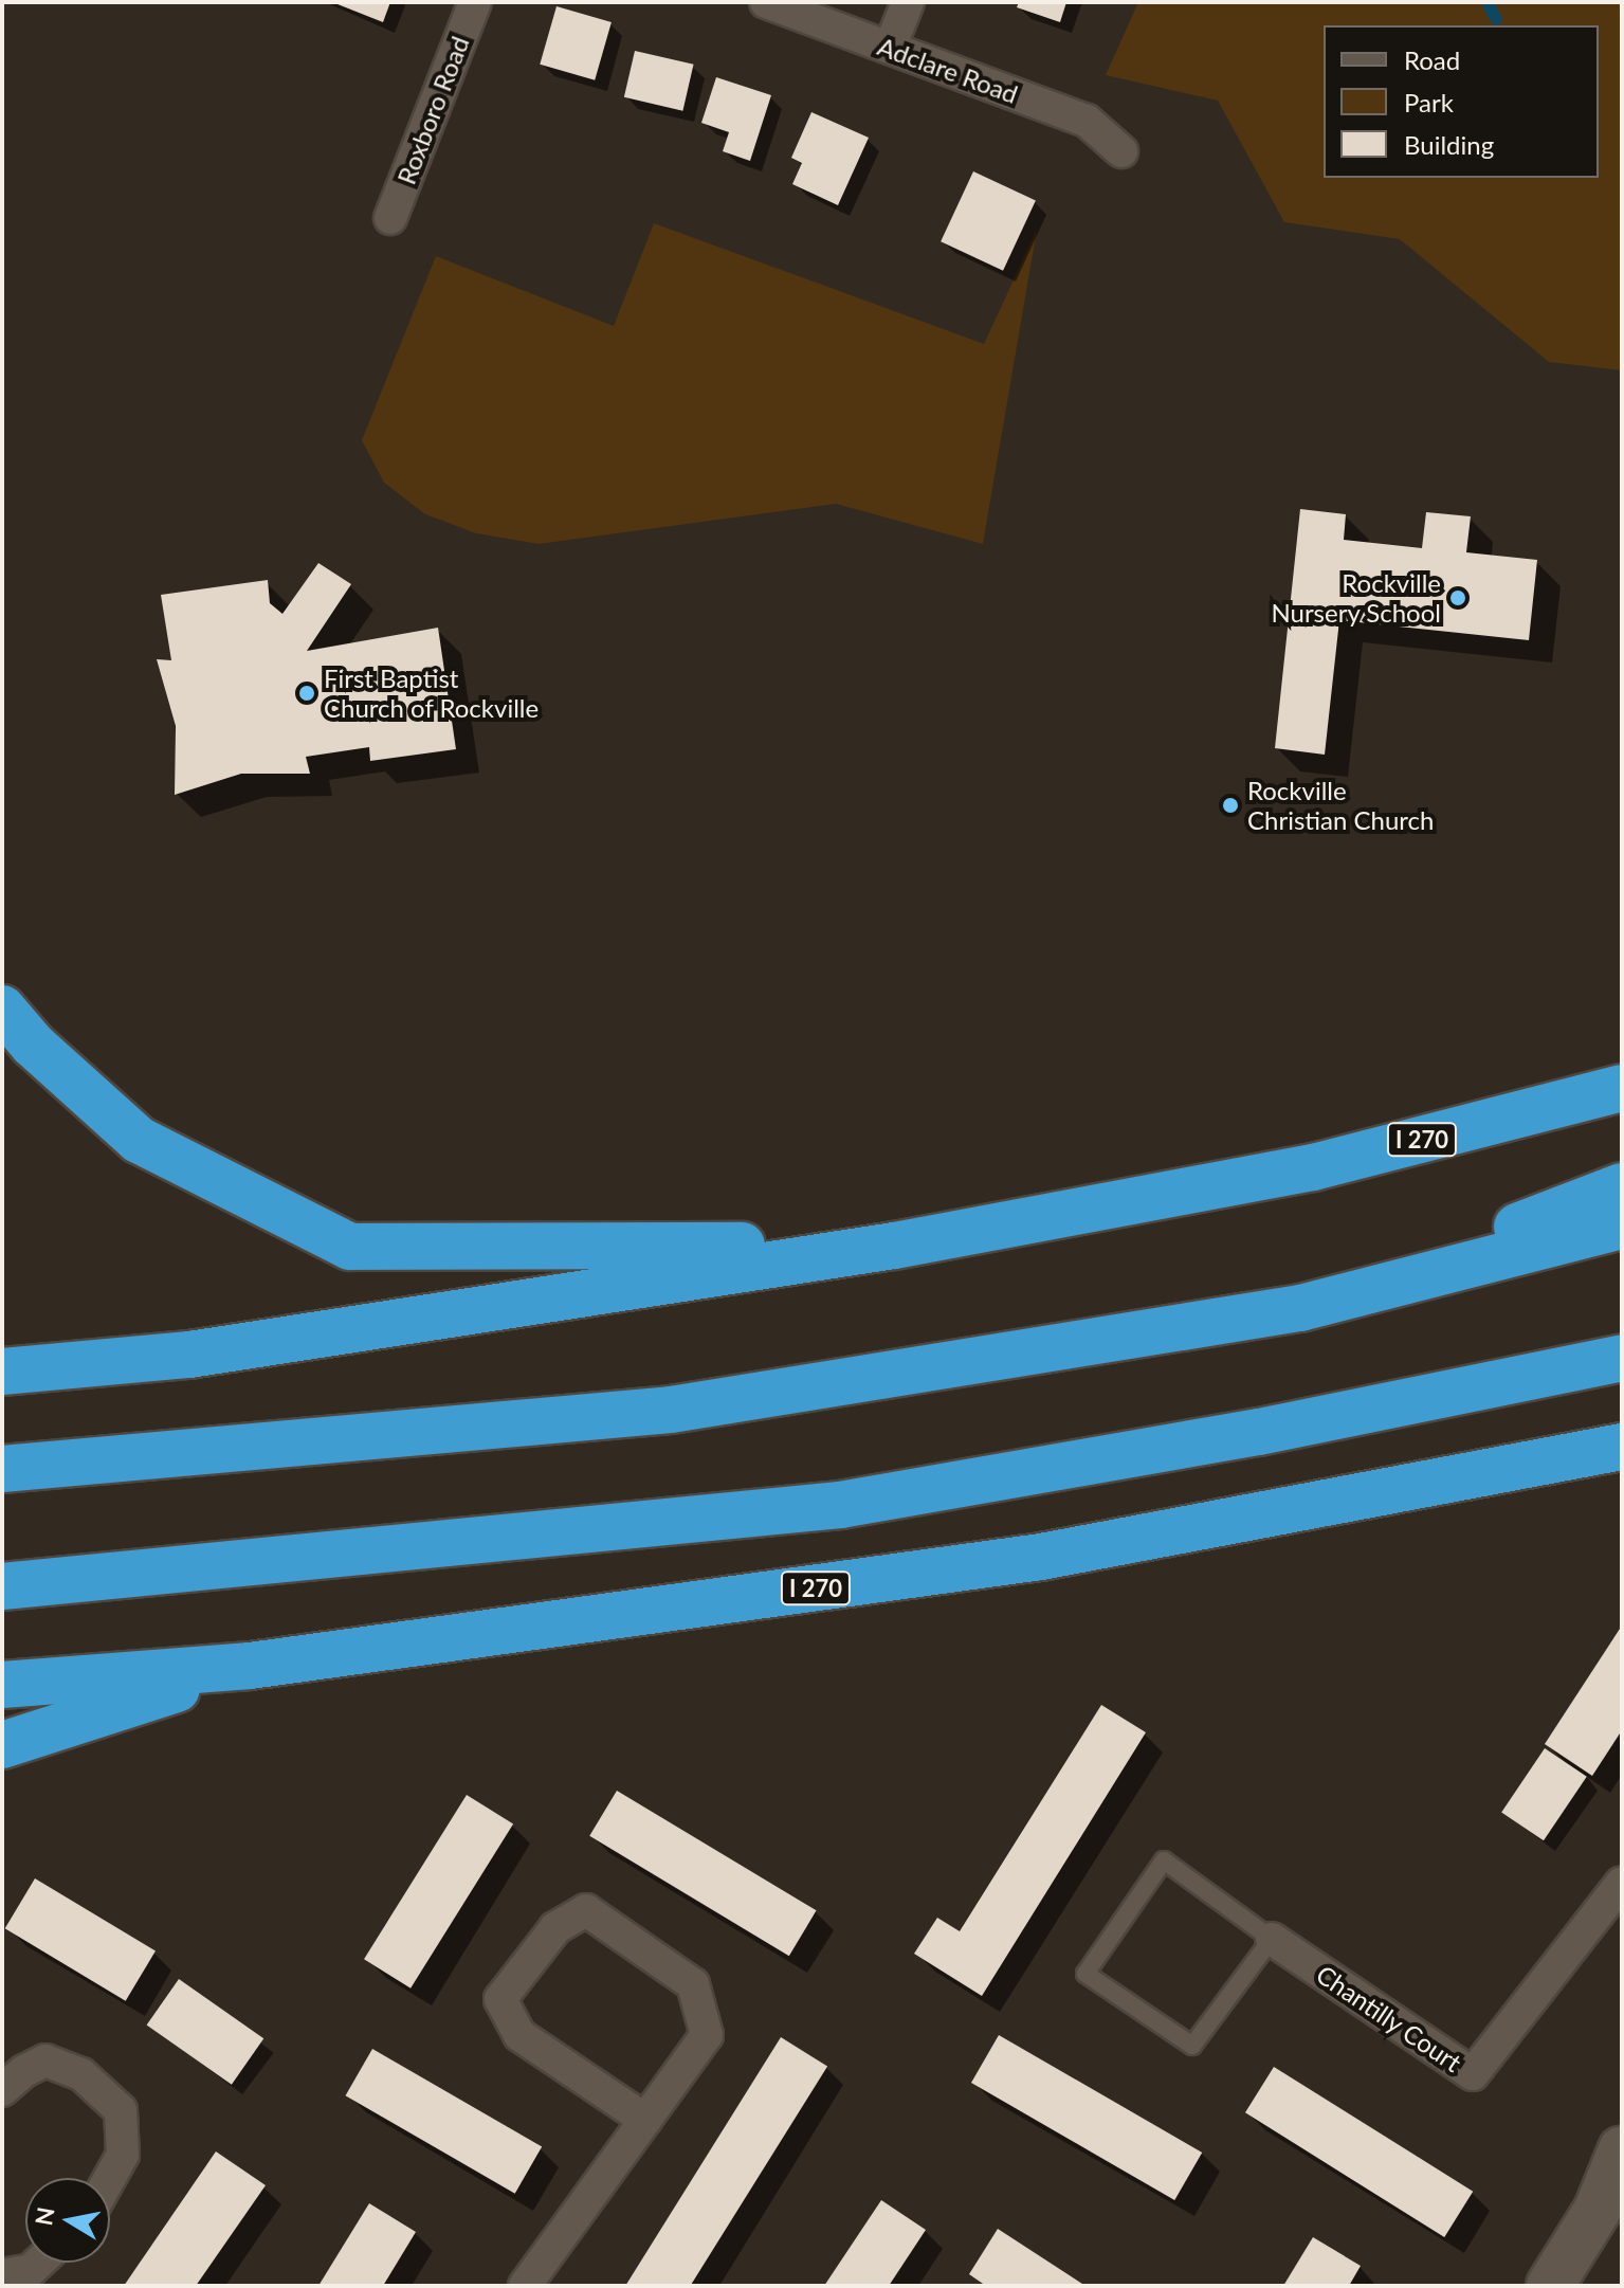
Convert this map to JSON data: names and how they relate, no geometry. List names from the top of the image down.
{
  "streets": {
    "highway": ["I 270"],
    "street": ["Adclare Road", "Roxboro Road", "Chantilly Court"]
  },
  "places": ["Rockville Nursery School", "First Baptist Church of Rockville", "Rockville Christian Church"],
  "legend": ["Road", "Park", "Building"],
  "north": "left"
}
